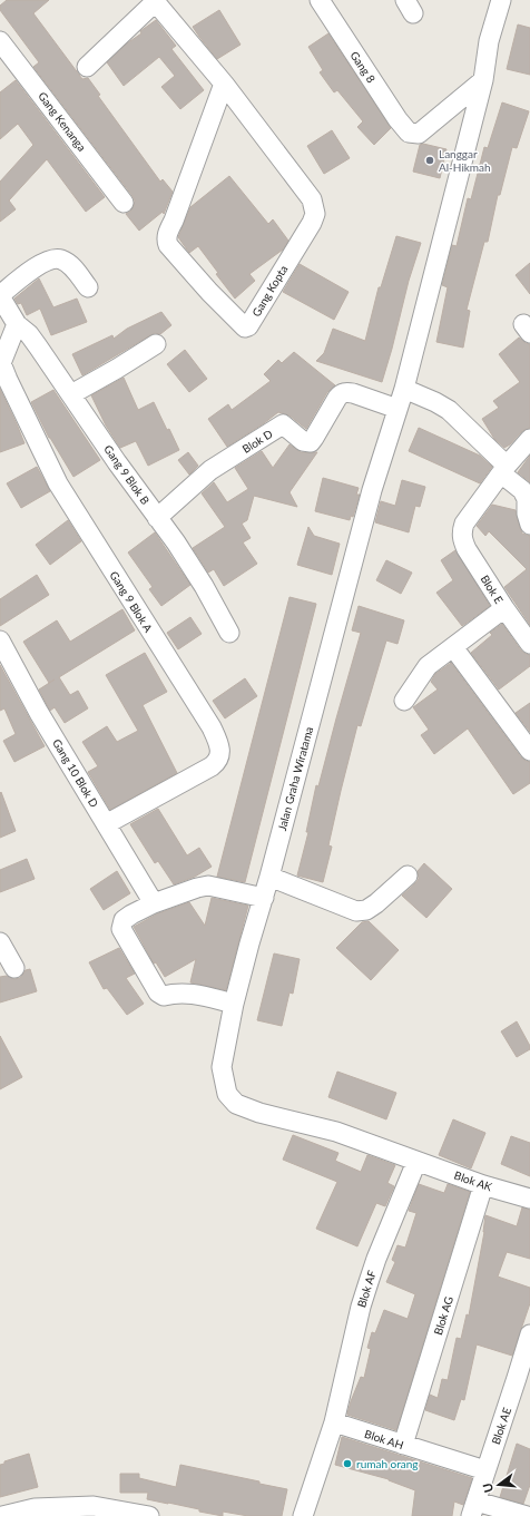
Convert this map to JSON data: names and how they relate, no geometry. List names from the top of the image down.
{
  "streets": {
    "street": [
      "Gang 8",
      "Gang Kenanga",
      "Gang Kopta",
      "Blok D",
      "Gang 9 Blok B",
      "Blok E",
      "Gang 9 Blok A",
      "Gang 10 Blok D",
      "Jalan Graha Wiratama",
      "Blok AK",
      "Blok AF",
      "Blok AG",
      "Blok AE",
      "Blok AH"
    ]
  },
  "crossings": [
    ["Gang 8", "Jalan Graha Wiratama"],
    ["Blok D", "Gang 9 Blok B"],
    ["Blok D", "Jalan Graha Wiratama"],
    ["Gang 9 Blok B", "Gang 9 Blok A"],
    ["Gang 9 Blok A", "Gang 10 Blok D"],
    ["Jalan Graha Wiratama", "Blok AK"],
    ["Blok AK", "Blok AF"],
    ["Blok AK", "Blok AG"],
    ["Blok AF", "Blok AH"],
    ["Blok AG", "Blok AH"],
    ["Blok AE", "Blok AH"]
  ],
  "places": ["Langgar Al-Hikmah", "rumah orang"],
  "north": "left"
}
